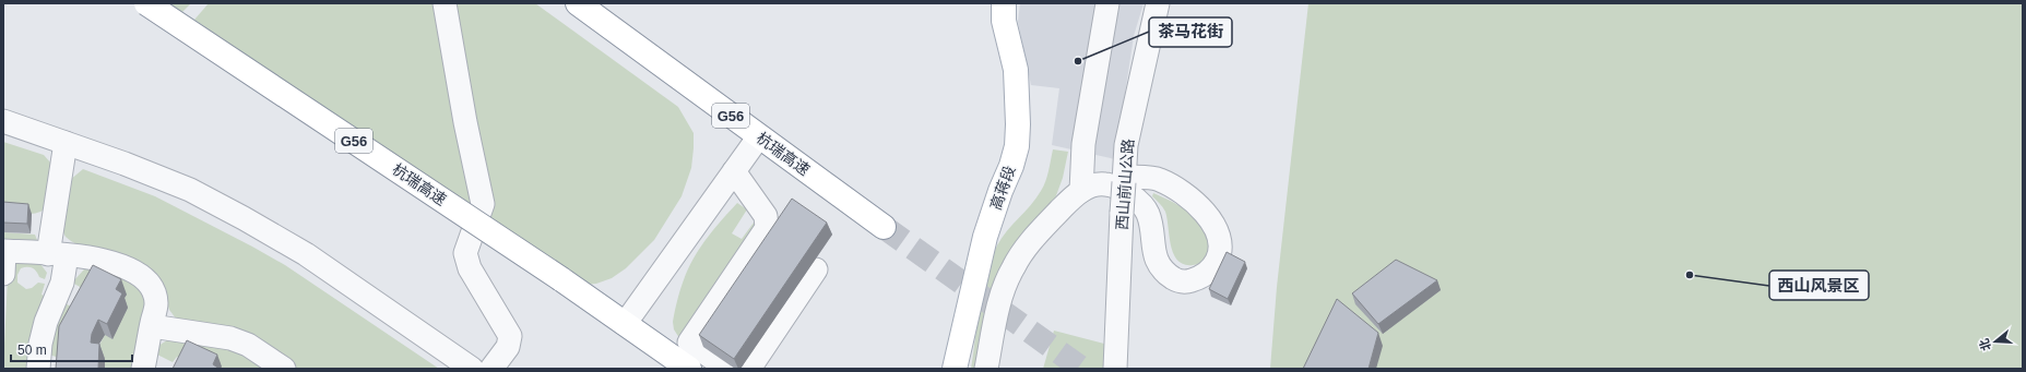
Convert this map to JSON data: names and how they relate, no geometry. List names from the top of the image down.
{
  "streets": {
    "main road": ["G56", "杭瑞高速", "高蒋段"],
    "street": ["西山前山公路"]
  },
  "places": ["茶马花街", "西山风景区"],
  "scale_bar": "50 m",
  "north": "left"
}
